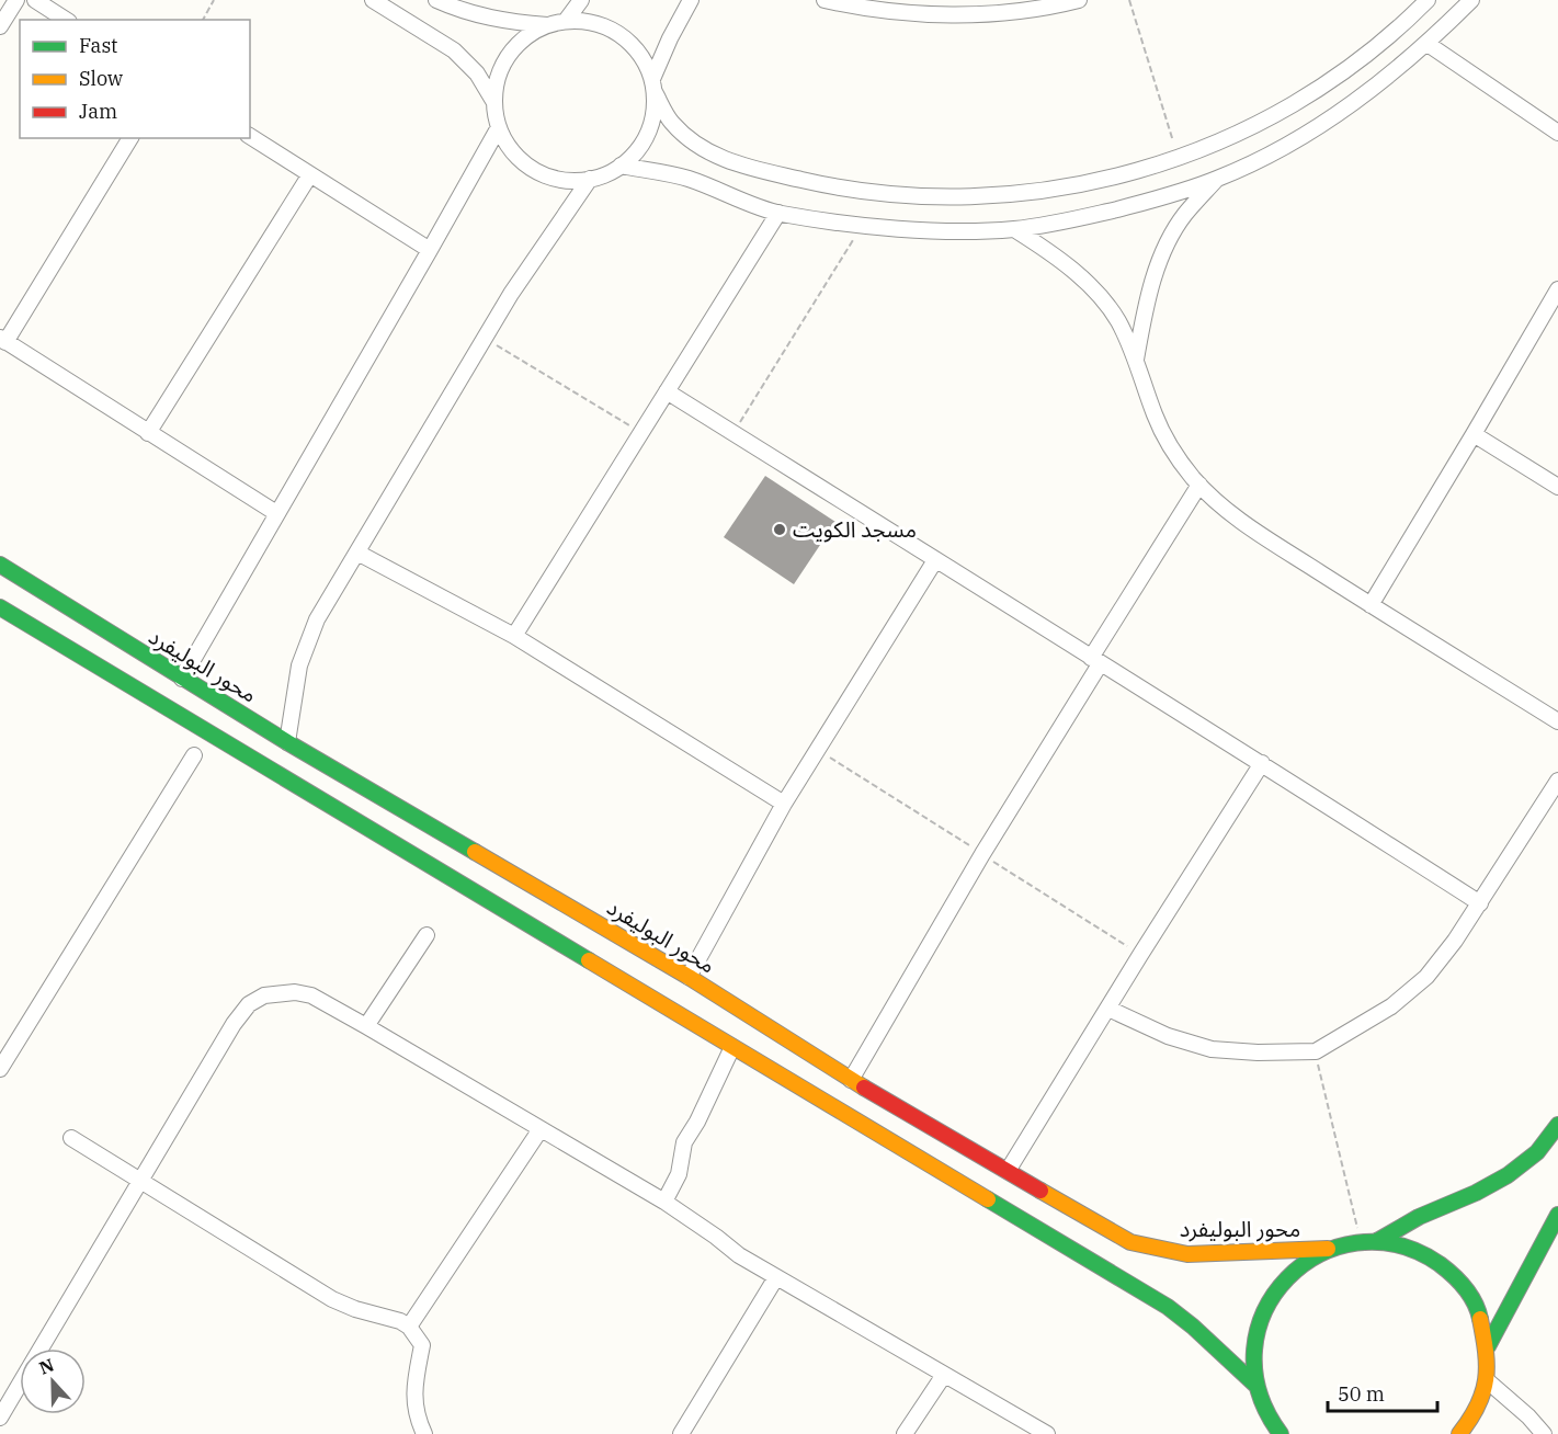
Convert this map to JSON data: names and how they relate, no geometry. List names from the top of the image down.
{
  "streets": {
    "street": ["محور البوليفرد"]
  },
  "places": ["مسجد الكويت"],
  "legend": ["Fast", "Slow", "Jam"],
  "scale_bar": "50 m",
  "north": "top"
}
